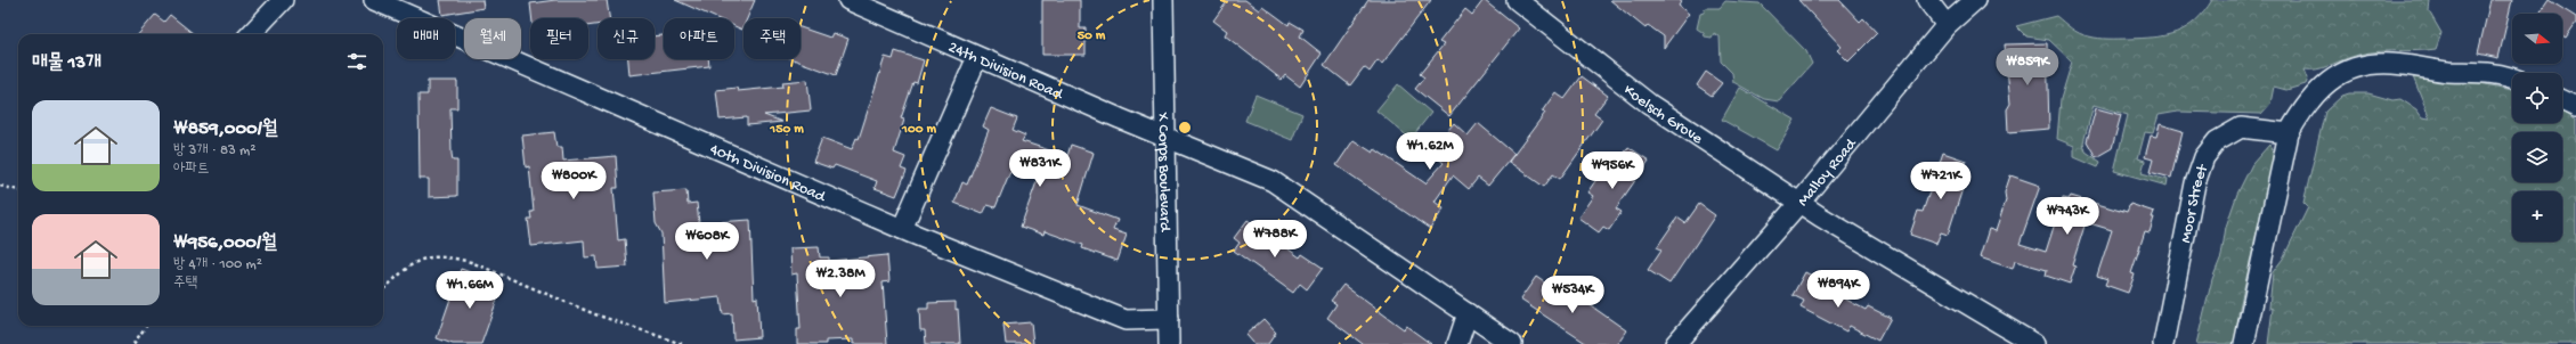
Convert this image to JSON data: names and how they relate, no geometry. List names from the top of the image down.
{
  "streets": {
    "street": [
      "24th Division Road",
      "Koelsch Grove",
      "40th Division Road",
      "X Corps Boulevard",
      "Malloy Road",
      "Moor Street"
    ]
  },
  "crossings": [
    ["24th Division Road", "X Corps Boulevard"],
    ["Koelsch Grove", "Malloy Road"],
    ["40th Division Road", "X Corps Boulevard"]
  ],
  "north": "right",
  "page": {
    "map_buttons": "+",
    "chip": [
      "매매",
      "월세",
      "필터",
      "신규",
      "아파트",
      "주택"
    ],
    "heading": "매물 13개",
    "price": [
      "₩859K",
      "₩1.62M",
      "₩831K",
      "₩956K",
      "₩800K",
      "₩721K",
      "₩743K",
      "₩788K",
      "₩608K",
      "₩2.38M",
      "₩894K",
      "₩1.66M",
      "₩534K"
    ],
    "list": [
      {
        "name": "₩859,000/월",
        "note": "방 3개 · 83 m² · 아파트"
      },
      {
        "name": "₩956,000/월",
        "note": "방 4개 · 100 m² · 주택"
      }
    ]
  },
  "rings": ["50 m", "100 m", "150 m"]
}
